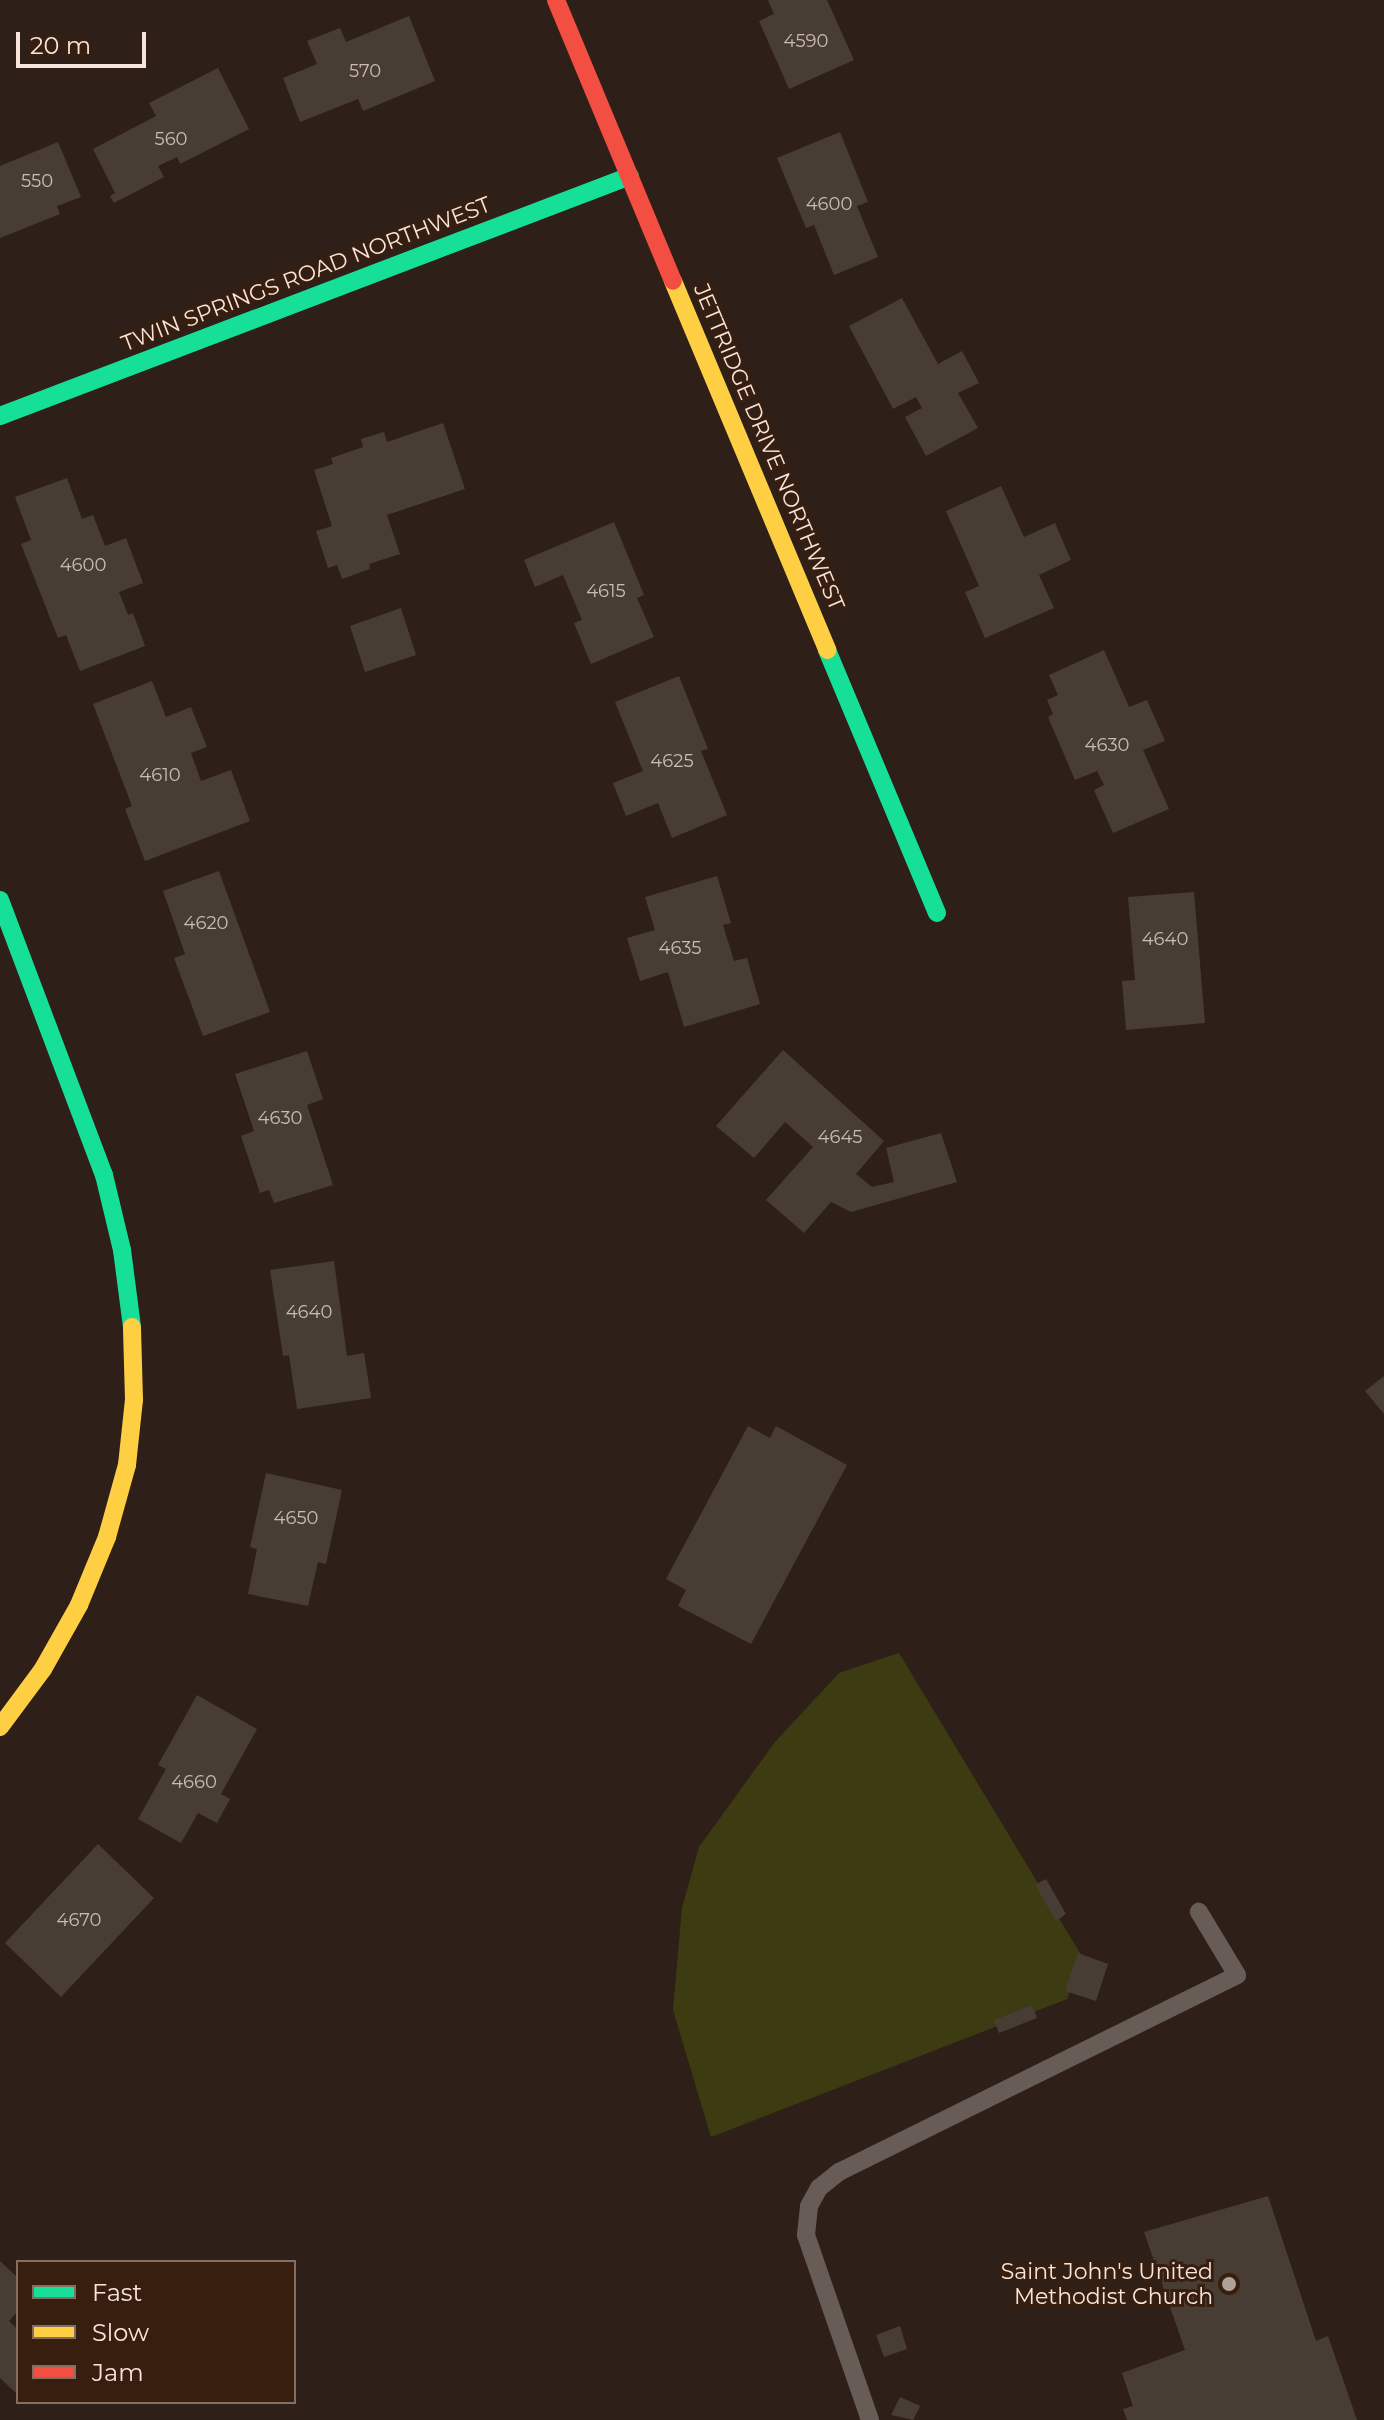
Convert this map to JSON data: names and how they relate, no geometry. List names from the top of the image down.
{
  "streets": {
    "street": ["TWIN SPRINGS ROAD NORTHWEST", "JETTRIDGE DRIVE NORTHWEST"]
  },
  "crossings": [
    ["TWIN SPRINGS ROAD NORTHWEST", "JETTRIDGE DRIVE NORTHWEST"]
  ],
  "places": ["Saint John's United Methodist Church"],
  "house_numbers": [
    "4590",
    "570",
    "560",
    "550",
    "4600",
    "4600",
    "4615",
    "4630",
    "4625",
    "4610",
    "4620",
    "4640",
    "4635",
    "4630",
    "4645",
    "4640",
    "4650",
    "4660",
    "4670"
  ],
  "legend": ["Fast", "Slow", "Jam"],
  "scale_bar": "20 m"
}
